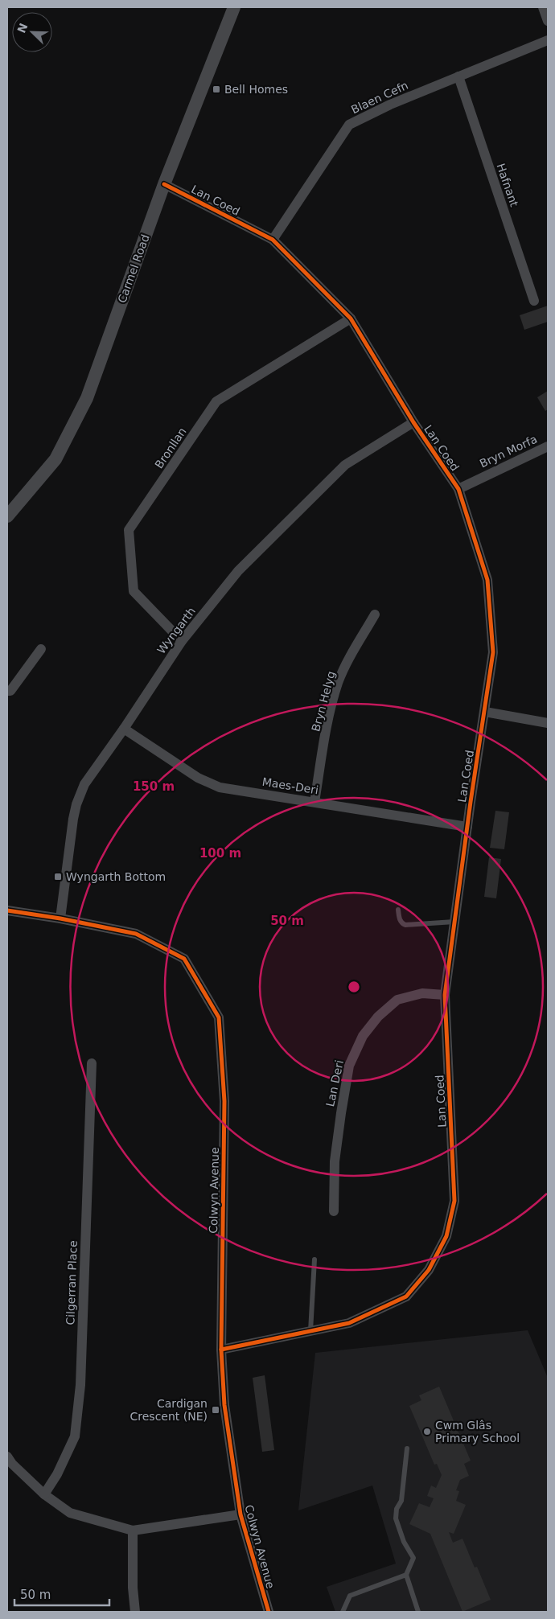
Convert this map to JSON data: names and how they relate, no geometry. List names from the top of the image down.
{
  "streets": {
    "street": [
      "Blaen Cefn",
      "Hafnant",
      "Lan Coed",
      "Carmel Road",
      "Bronllan",
      "Bryn Morfa",
      "Wyngarth",
      "Bryn Helyg",
      "Maes-Deri",
      "Lan Deri",
      "Colwyn Avenue",
      "Cilgerran Place"
    ]
  },
  "crossings": [
    ["Blaen Cefn", "Hafnant"],
    ["Blaen Cefn", "Lan Coed"],
    ["Lan Coed", "Carmel Road"],
    ["Lan Coed", "Bronllan"],
    ["Lan Coed", "Bryn Morfa"],
    ["Lan Coed", "Wyngarth"],
    ["Lan Coed", "Maes-Deri"],
    ["Lan Coed", "Lan Deri"],
    ["Lan Coed", "Colwyn Avenue"],
    ["Bronllan", "Wyngarth"],
    ["Wyngarth", "Maes-Deri"],
    ["Wyngarth", "Colwyn Avenue"],
    ["Bryn Helyg", "Maes-Deri"]
  ],
  "places": {
    "transit": ["Bell Homes", "Wyngarth Bottom", "Cardigan Crescent (NE)"],
    "other": ["Cwm Glâs Primary School"]
  },
  "scale_bar": "50 m",
  "north": "top left",
  "rings": ["150 m", "100 m", "50 m"]
}
